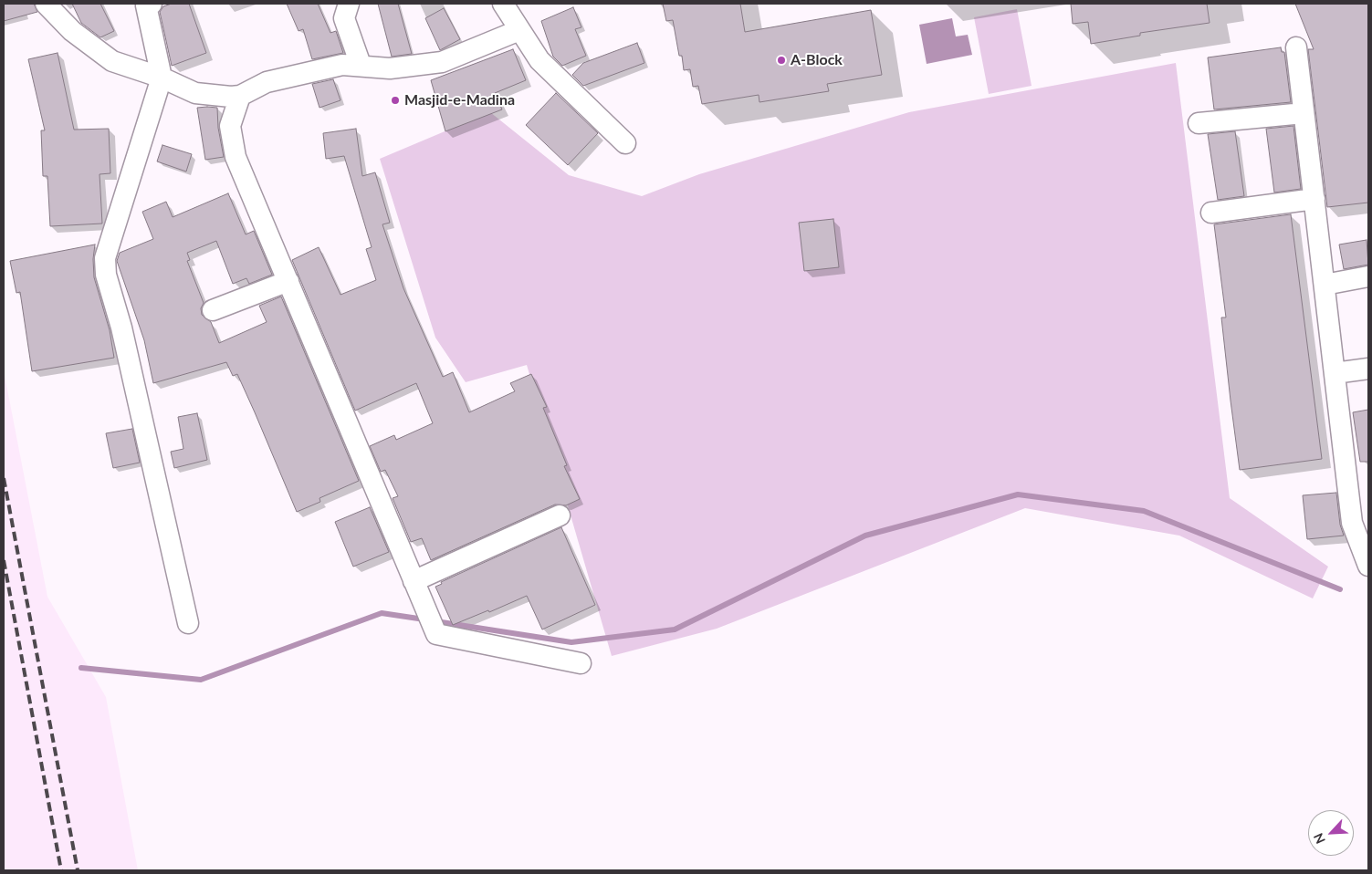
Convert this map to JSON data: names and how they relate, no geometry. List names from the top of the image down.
{
  "places": ["A-Block", "Masjid-e-Madina"],
  "north": "bottom left"
}
